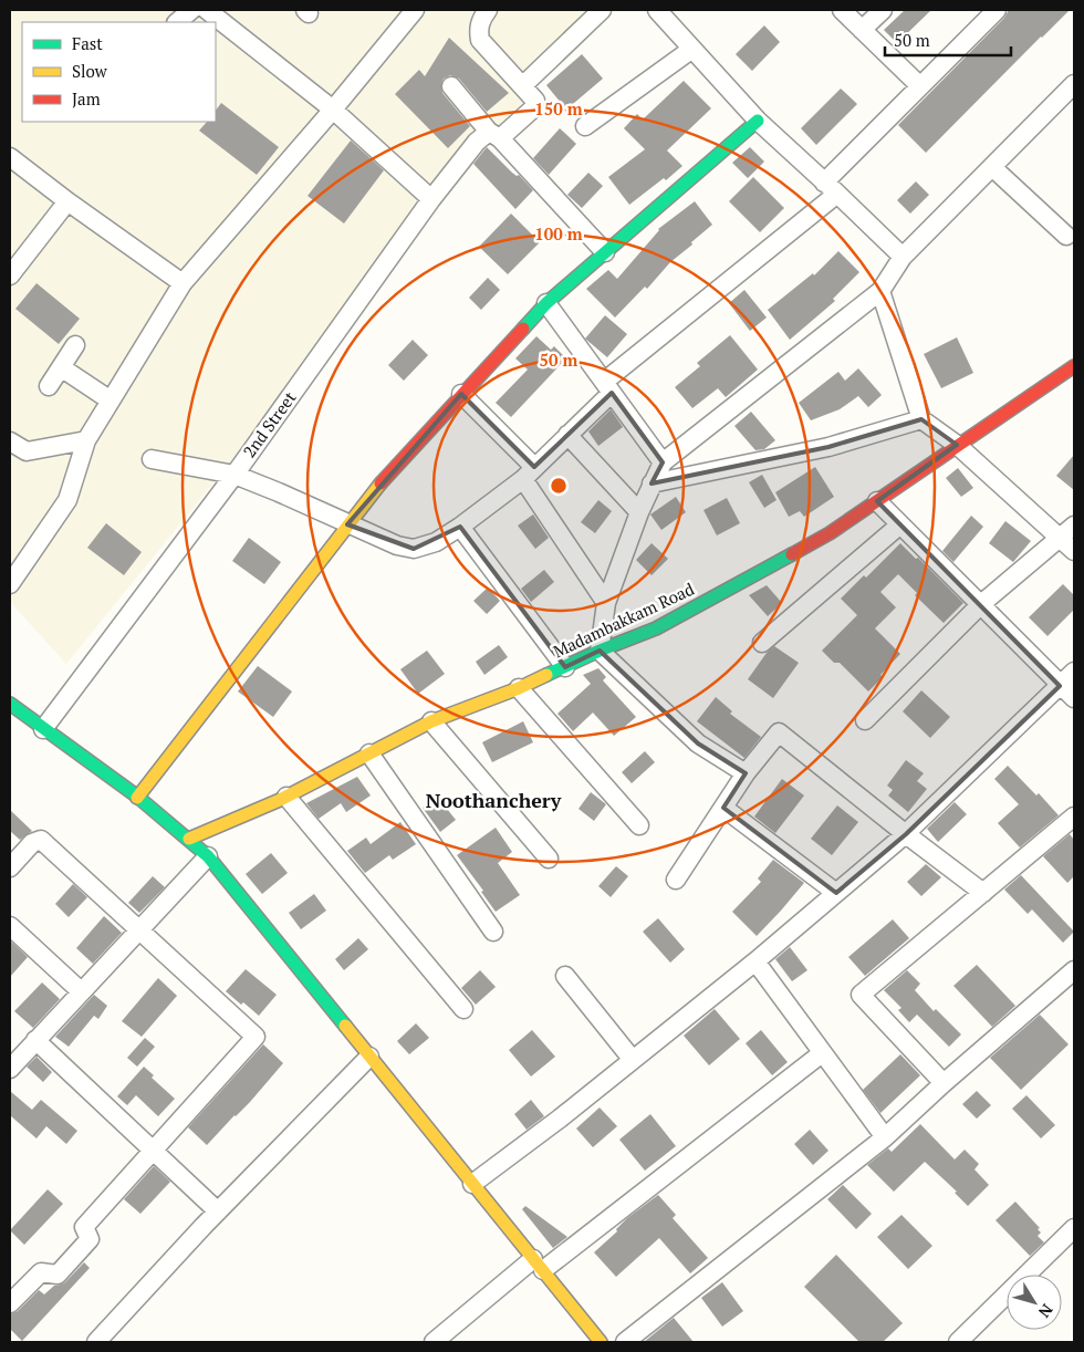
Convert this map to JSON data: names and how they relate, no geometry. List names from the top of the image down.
{
  "streets": {
    "street": ["2nd Street", "Madambakkam Road"]
  },
  "districts": ["Noothanchery"],
  "legend": ["Fast", "Slow", "Jam"],
  "scale_bar": "50 m",
  "north": "bottom right",
  "rings": ["150 m", "100 m", "50 m"]
}
